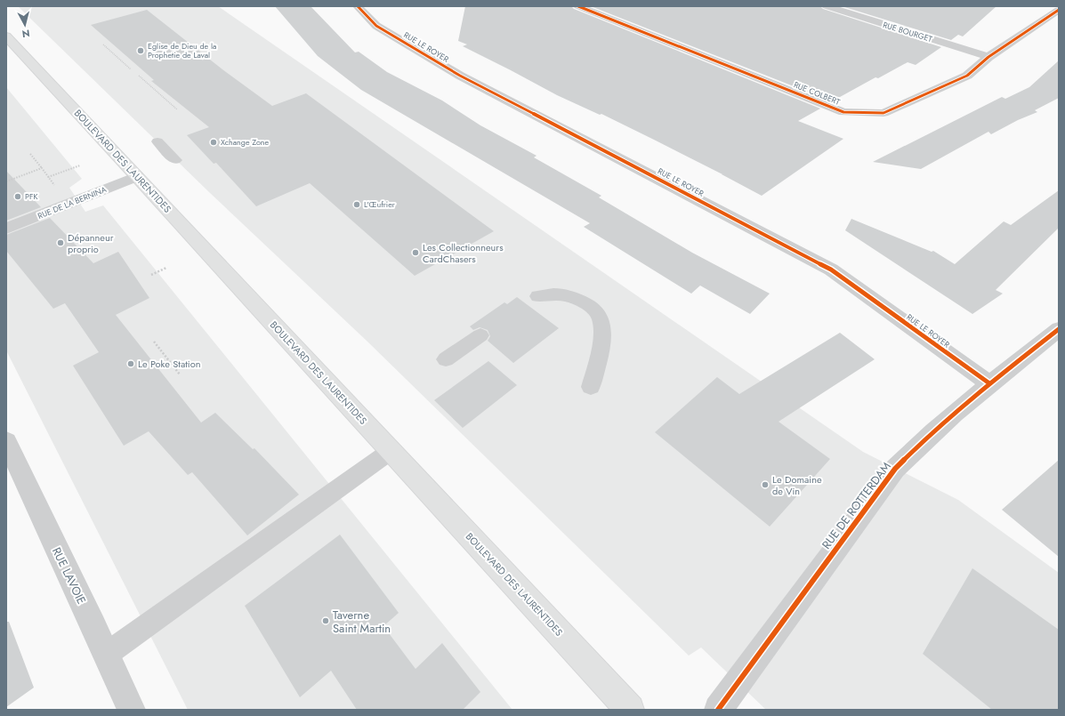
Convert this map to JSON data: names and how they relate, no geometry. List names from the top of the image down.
{
  "streets": {
    "main road": ["BOULEVARD DES LAURENTIDES"],
    "street": [
      "RUE BOURGET",
      "RUE LE ROYER",
      "RUE COLBERT",
      "RUE DE LA BERNINA",
      "RUE DE ROTTERDAM",
      "RUE LAVOIE"
    ]
  },
  "crossings": [
    ["RUE BOURGET", "RUE COLBERT"],
    ["RUE LE ROYER", "RUE DE ROTTERDAM"],
    ["BOULEVARD DES LAURENTIDES", "RUE DE LA BERNINA"]
  ],
  "places": [
    "Eglise de Dieu de la Prophetie de Laval",
    "Xchange Zone",
    "PFK",
    "L'Œufrier",
    "Dépanneur proprio",
    "Les Collectionneurs CardChasers",
    "Le Poke Station",
    "Le Domaine de Vin",
    "Taverne Saint Martin"
  ],
  "north": "bottom"
}
